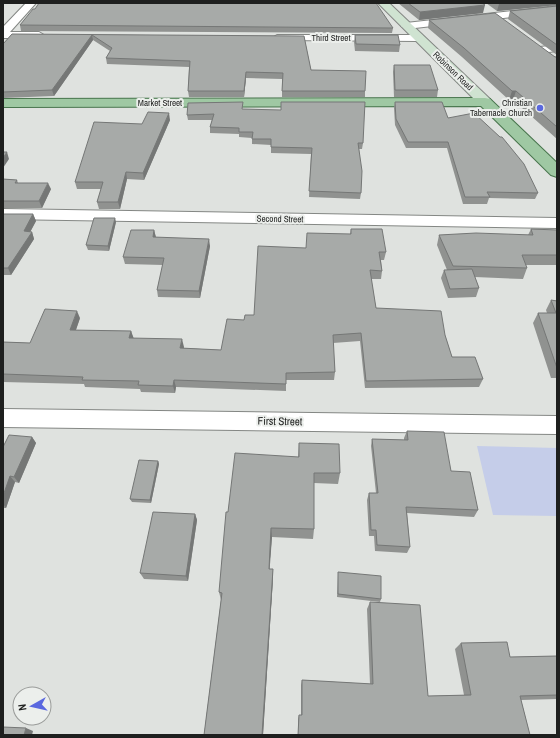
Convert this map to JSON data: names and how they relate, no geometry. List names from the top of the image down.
{
  "streets": {
    "main road": ["Robinson Road", "Market Street"],
    "street": ["Third Street", "Second Street", "First Street"]
  },
  "crossings": [
    ["Third Street", "Robinson Road"],
    ["Robinson Road", "Market Street"]
  ],
  "places": ["Christian Tabernacle Church"],
  "north": "left"
}
